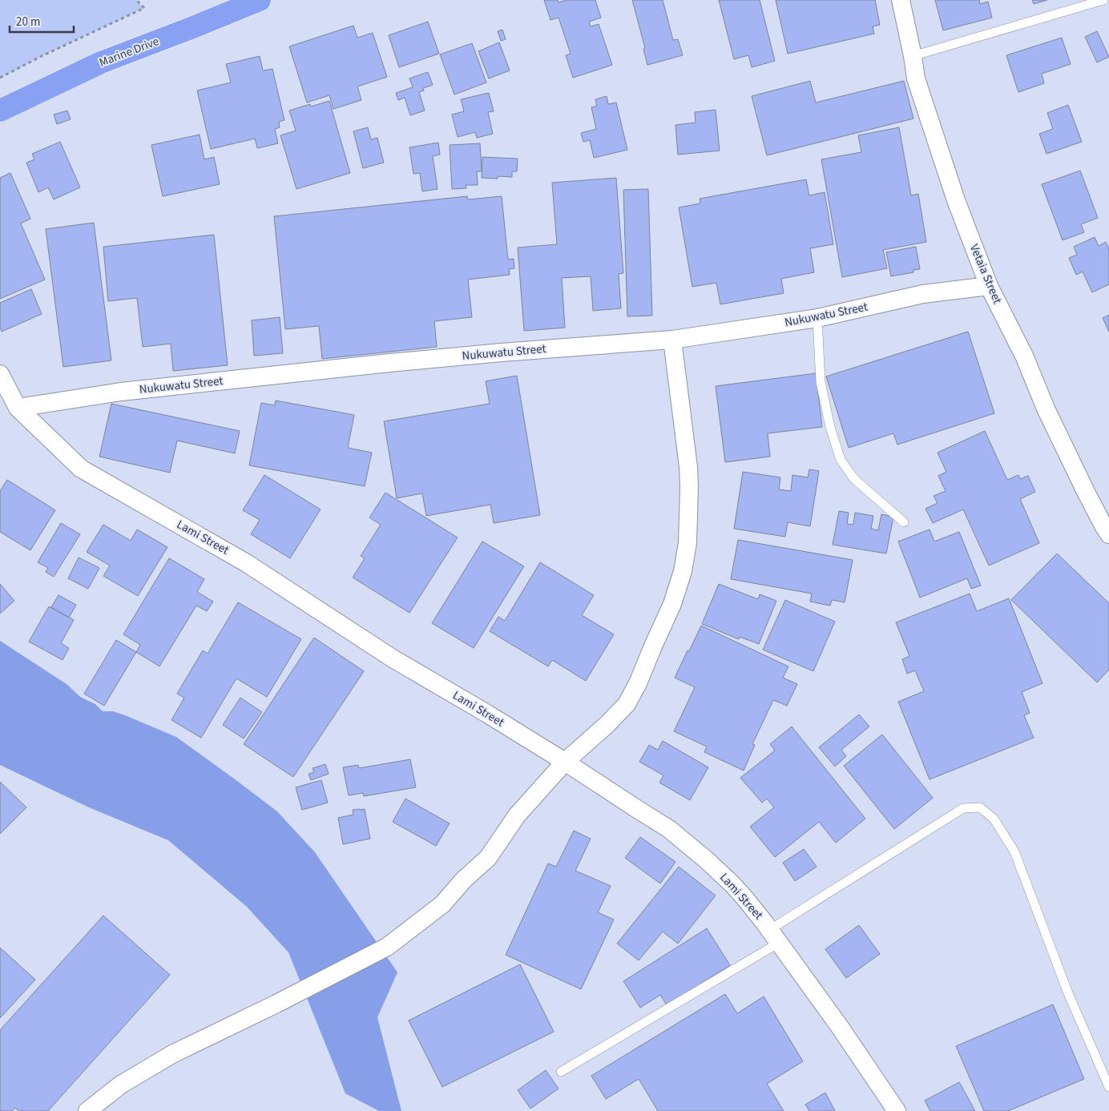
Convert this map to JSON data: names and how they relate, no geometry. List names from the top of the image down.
{
  "streets": {
    "highway": ["Marine Drive"],
    "street": ["Vetaia Street", "Nukuwatu Street", "Lami Street"]
  },
  "crossings": [
    ["Vetaia Street", "Nukuwatu Street"],
    ["Nukuwatu Street", "Lami Street"]
  ],
  "scale_bar": "20 m"
}
